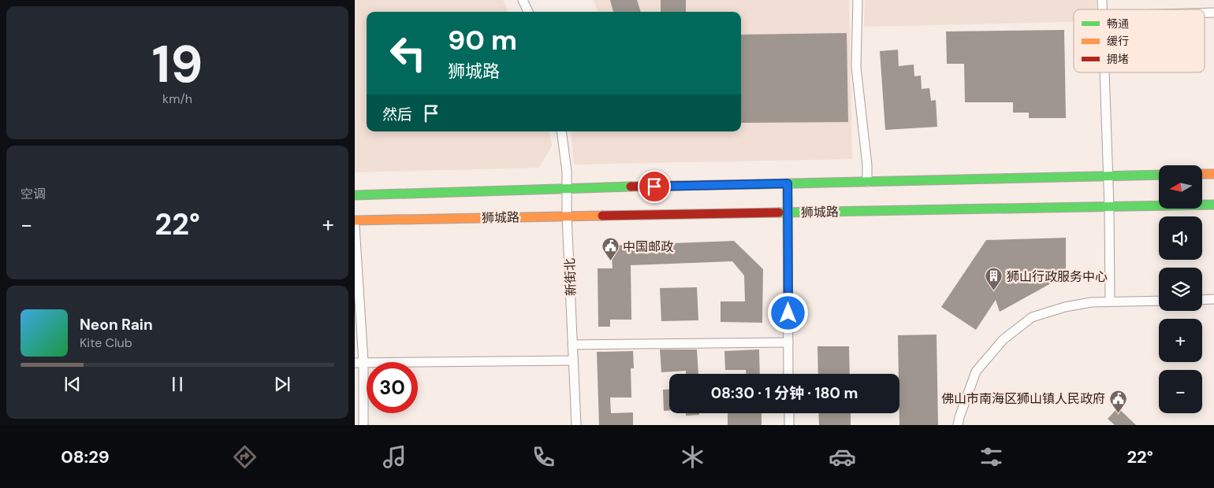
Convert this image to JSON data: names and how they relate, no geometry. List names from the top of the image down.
{
  "streets": {
    "street": ["狮城路", "新街北"]
  },
  "crossings": [
    ["狮城路", "新街北"]
  ],
  "places": {
    "public building": ["中国邮政", "佛山市南海区狮山镇人民政府"],
    "building": ["狮山行政服务中心"]
  },
  "legend": ["畅通", "缓行", "拥堵"],
  "north": "left",
  "page": {
    "tile": [
      ["19", "km/h"],
      "空调"
    ],
    "turn": ["90 m", "狮城路"],
    "then": "然后",
    "map_buttons": ["+", "−"],
    "heat": ["−", "22°", "+"],
    "song": ["Neon Rain", "Kite Club"],
    "limit": "30",
    "trip": "08:30 · 1 分钟 · 180 m",
    "tabs": ["08:29", "22°"]
  }
}
